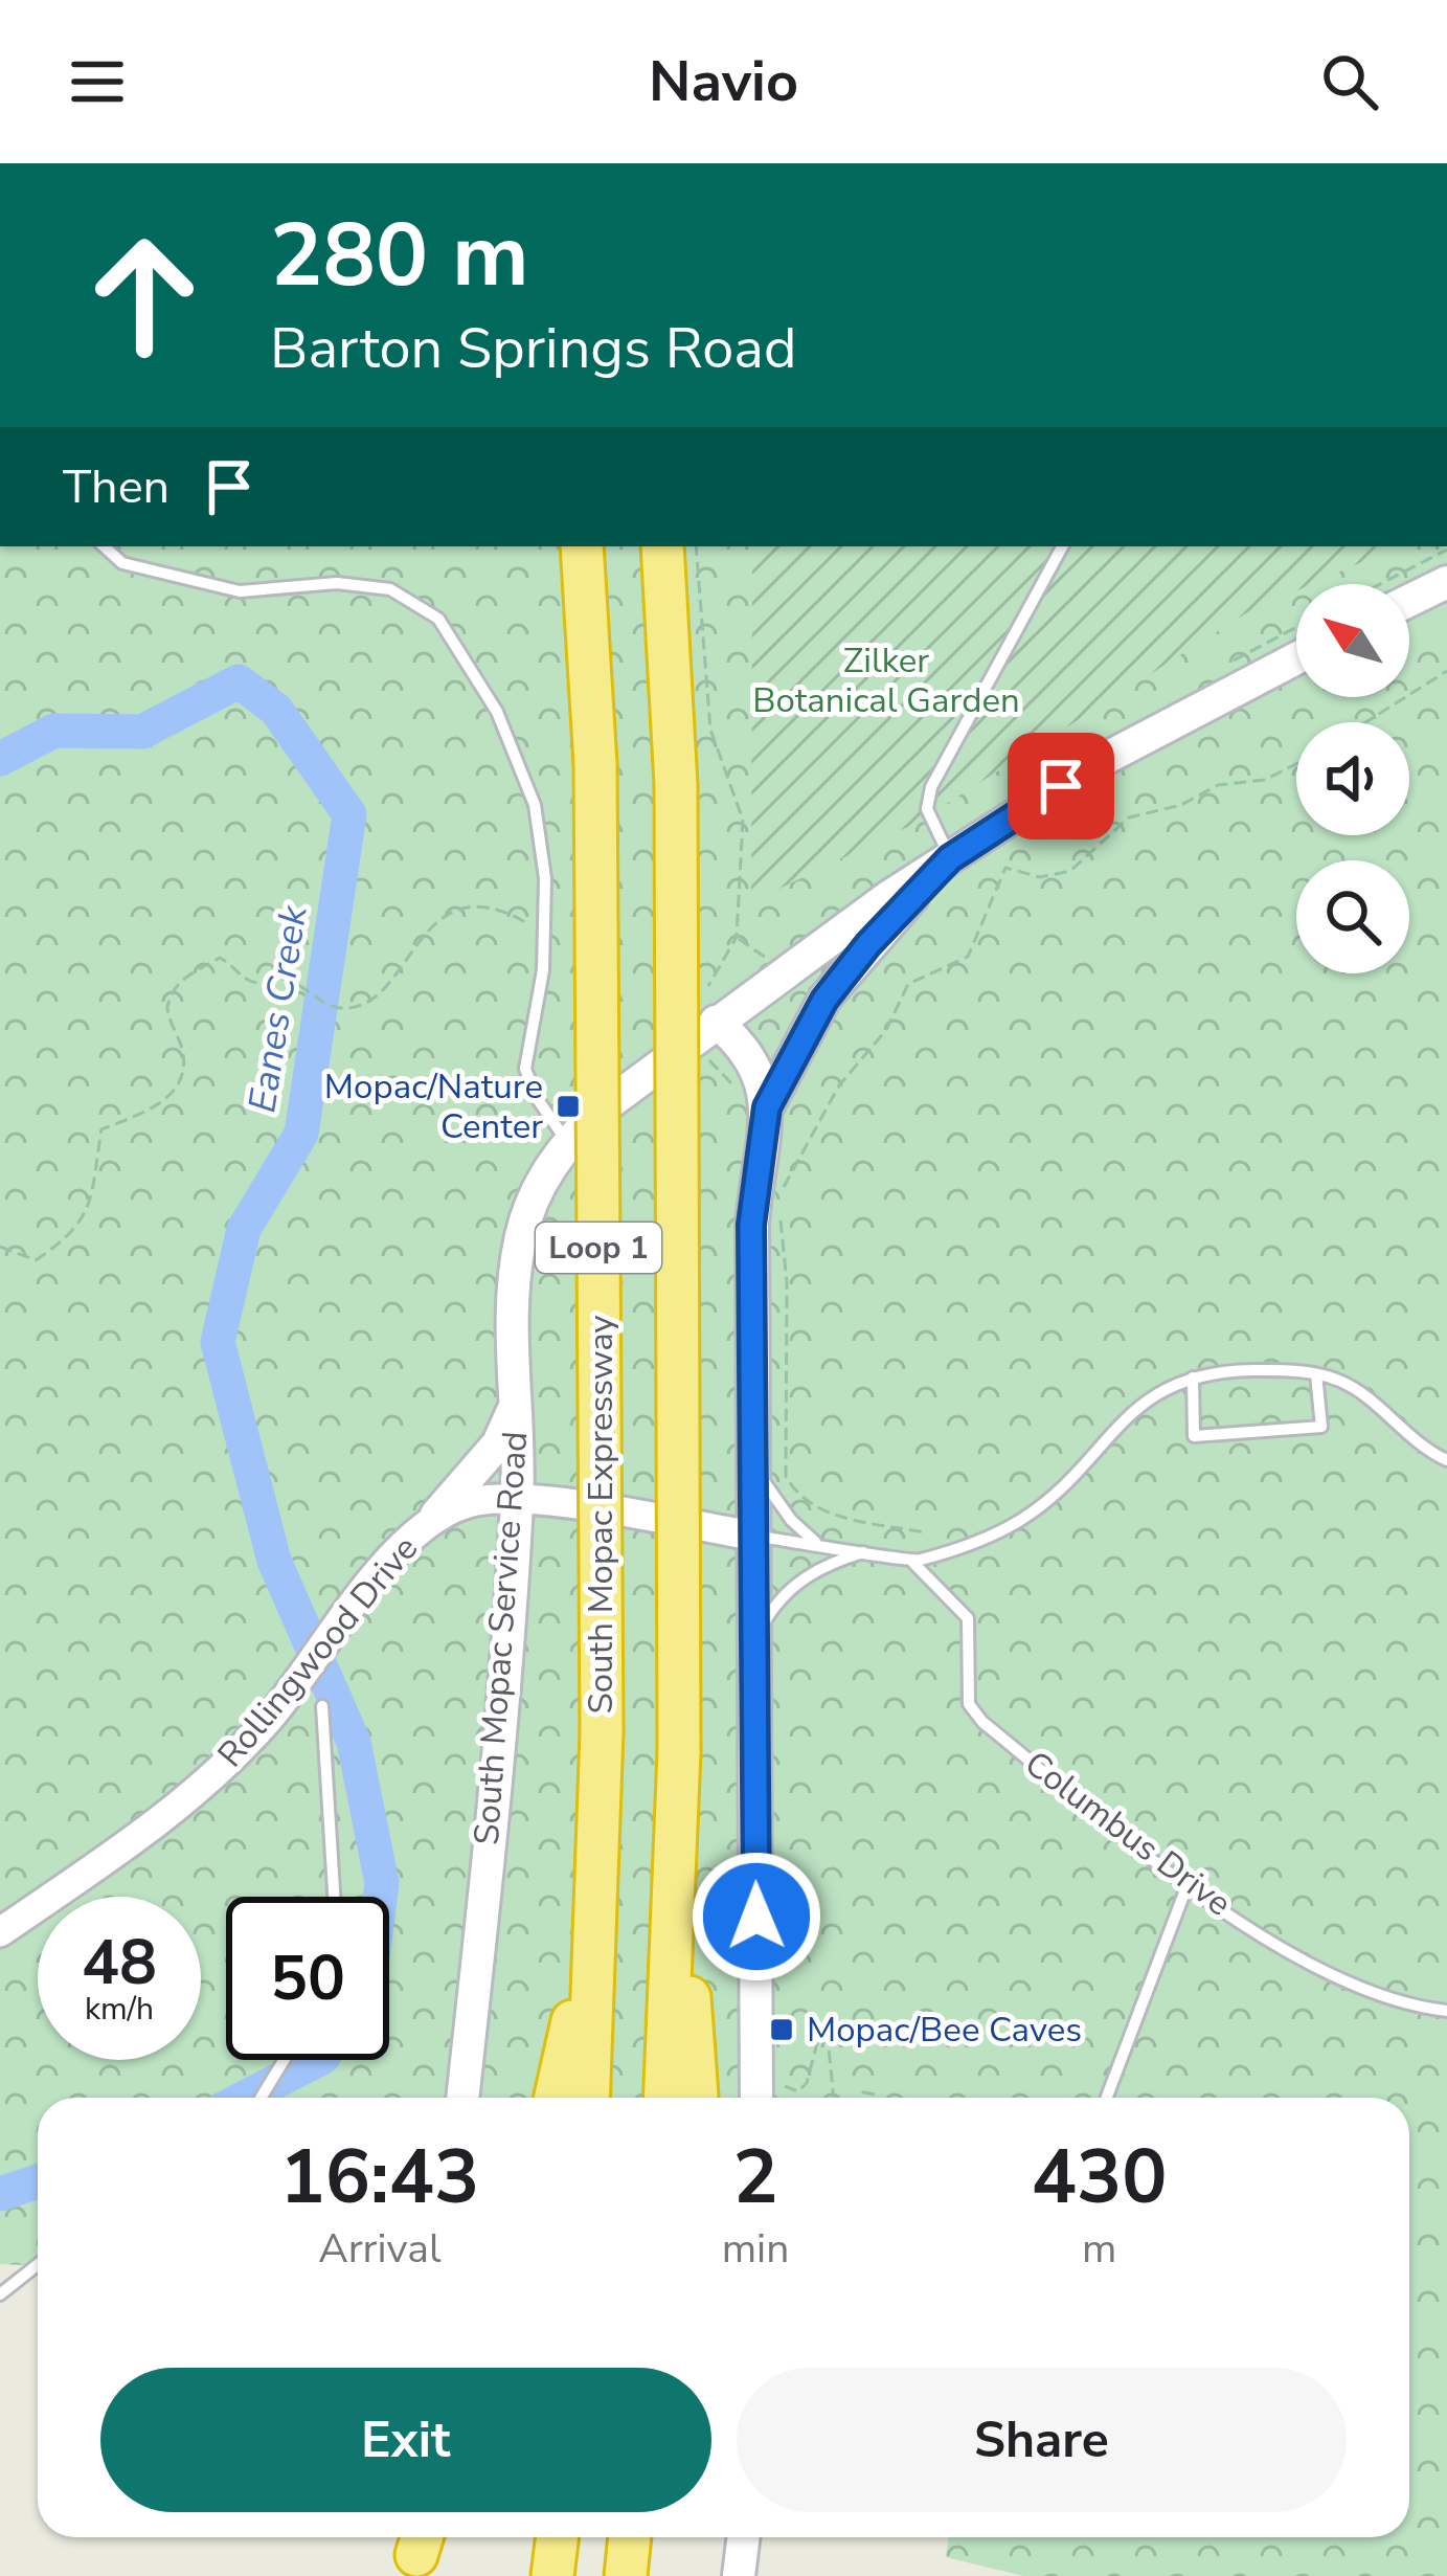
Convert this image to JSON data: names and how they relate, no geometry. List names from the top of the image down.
{
  "streets": {
    "highway": ["Loop 1", "South Mopac Expressway"],
    "main road": ["South Mopac Service Road"],
    "street": ["Rollingwood Drive"],
    "lane": ["Columbus Drive"]
  },
  "crossings": [
    ["South Mopac Service Road", "Rollingwood Drive"]
  ],
  "water": ["Eanes Creek"],
  "parks": ["Zilker Botanical Garden"],
  "places": {
    "transit": ["Mopac/Nature Center", "Mopac/Bee Caves"]
  },
  "north": "top left",
  "page": {
    "header": "Navio",
    "turn": ["280 m", "Barton Springs Road"],
    "then": "Then",
    "speed": "48 km/h",
    "limit": "50",
    "eta": [
      "16:43",
      "Arrival",
      "2",
      "min",
      "430",
      "m"
    ],
    "buttons": ["Exit", "Share"]
  }
}
